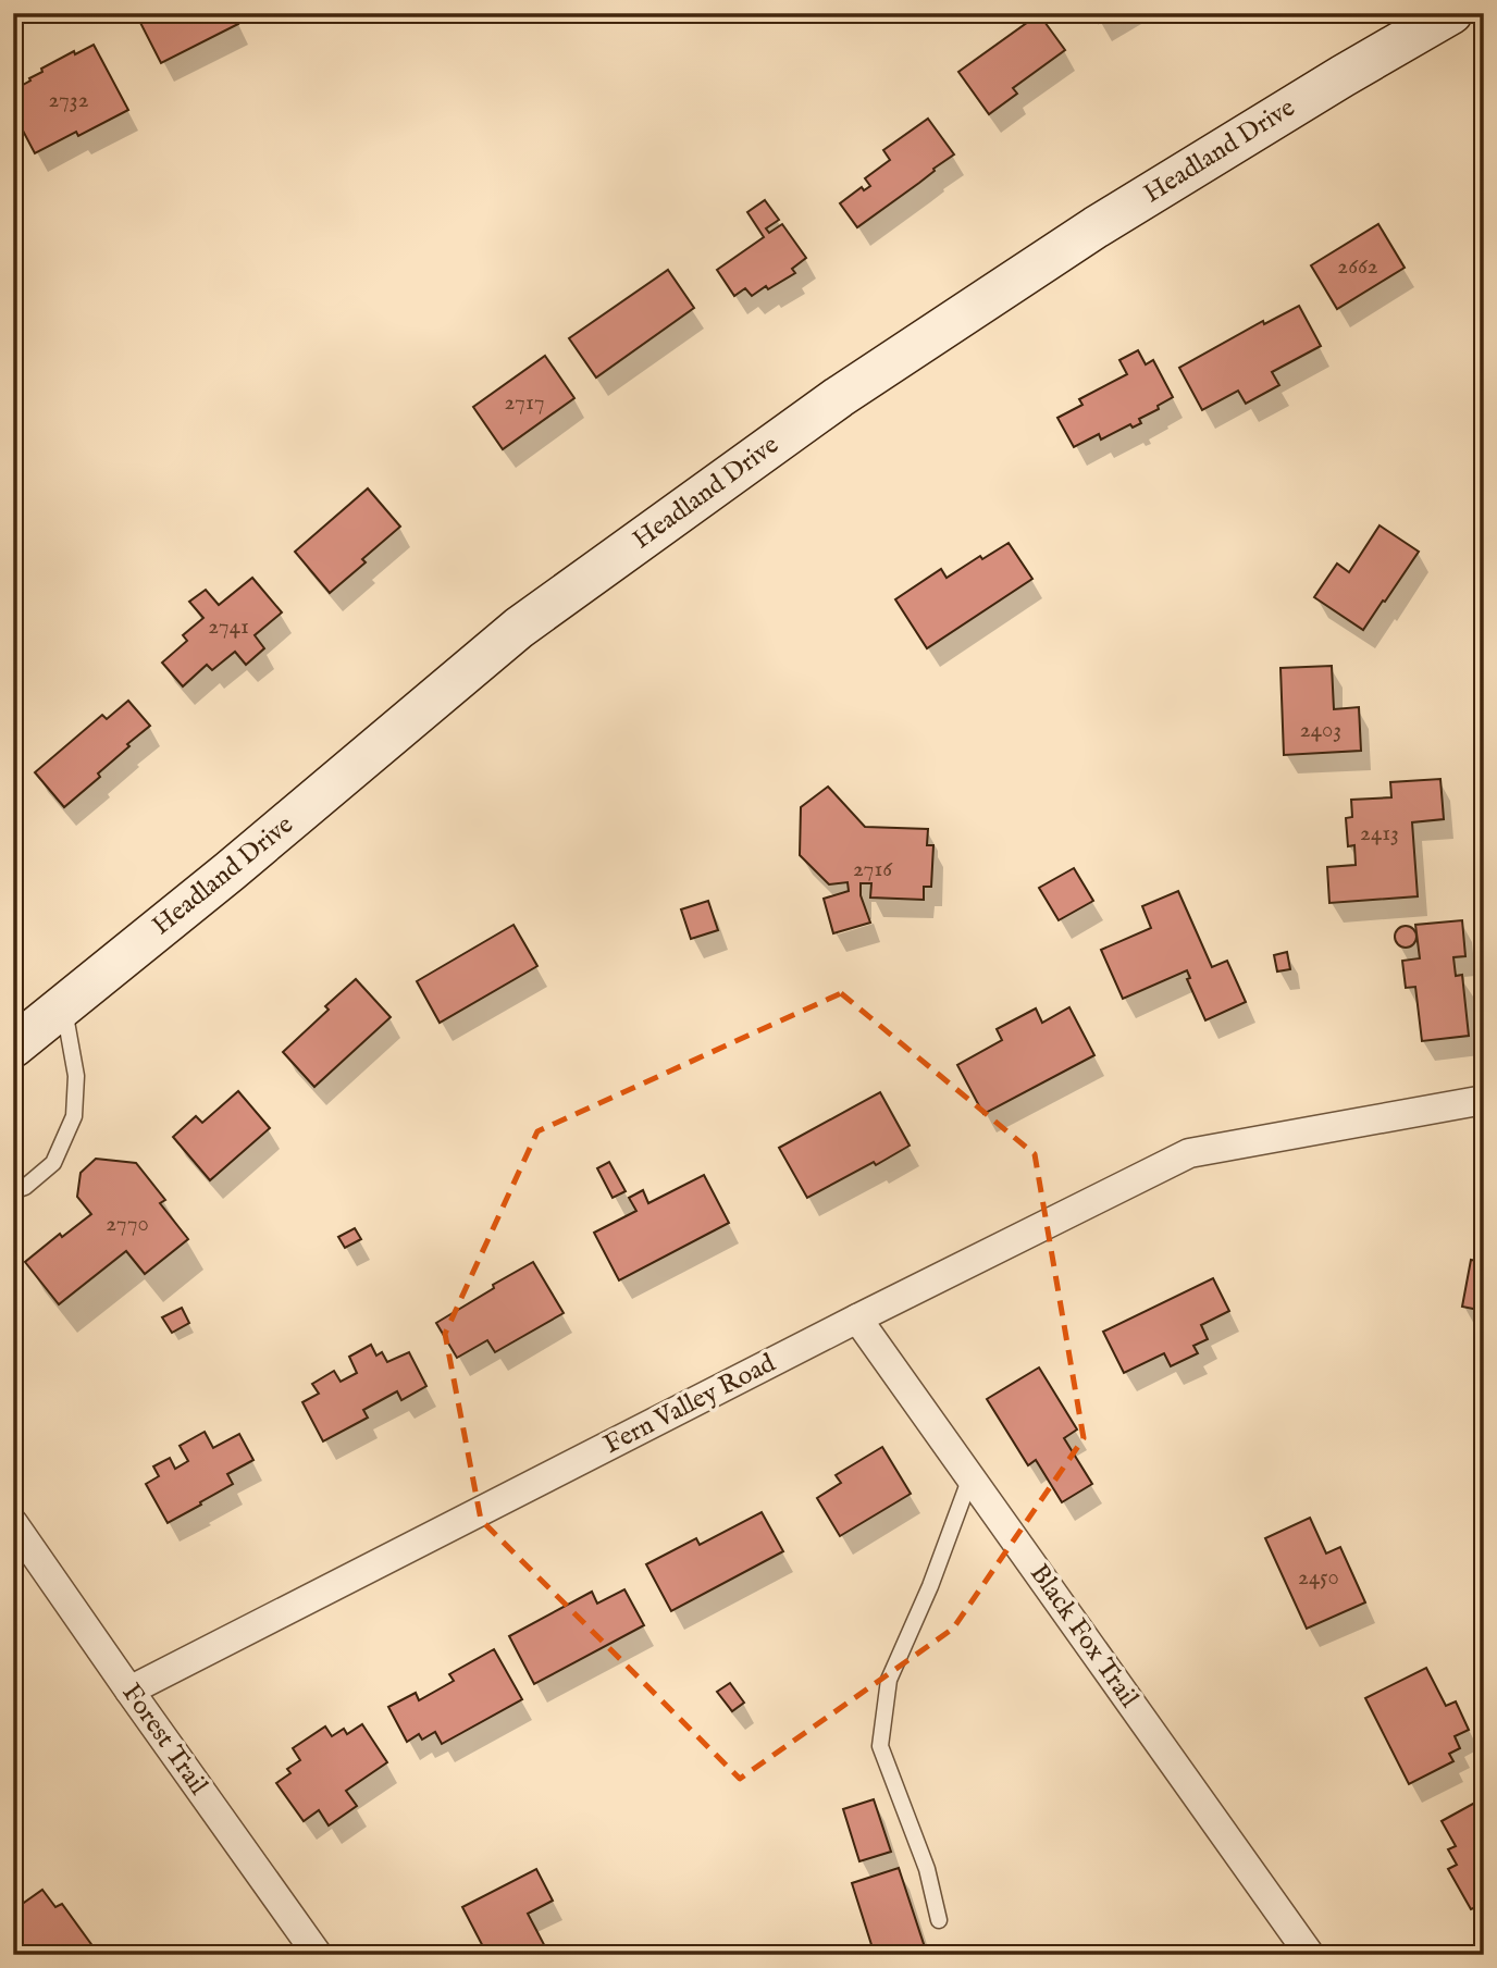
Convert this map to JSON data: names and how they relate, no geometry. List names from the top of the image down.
{
  "streets": {
    "main road": ["Headland Drive"],
    "street": ["Fern Valley Road", "Black Fox Trail", "Forest Trail"]
  },
  "crossings": [
    ["Fern Valley Road", "Black Fox Trail"],
    ["Fern Valley Road", "Forest Trail"]
  ],
  "house_numbers": [
    "2732",
    "2662",
    "2717",
    "2741",
    "2403",
    "2413",
    "2716",
    "2770",
    "2450"
  ]
}
